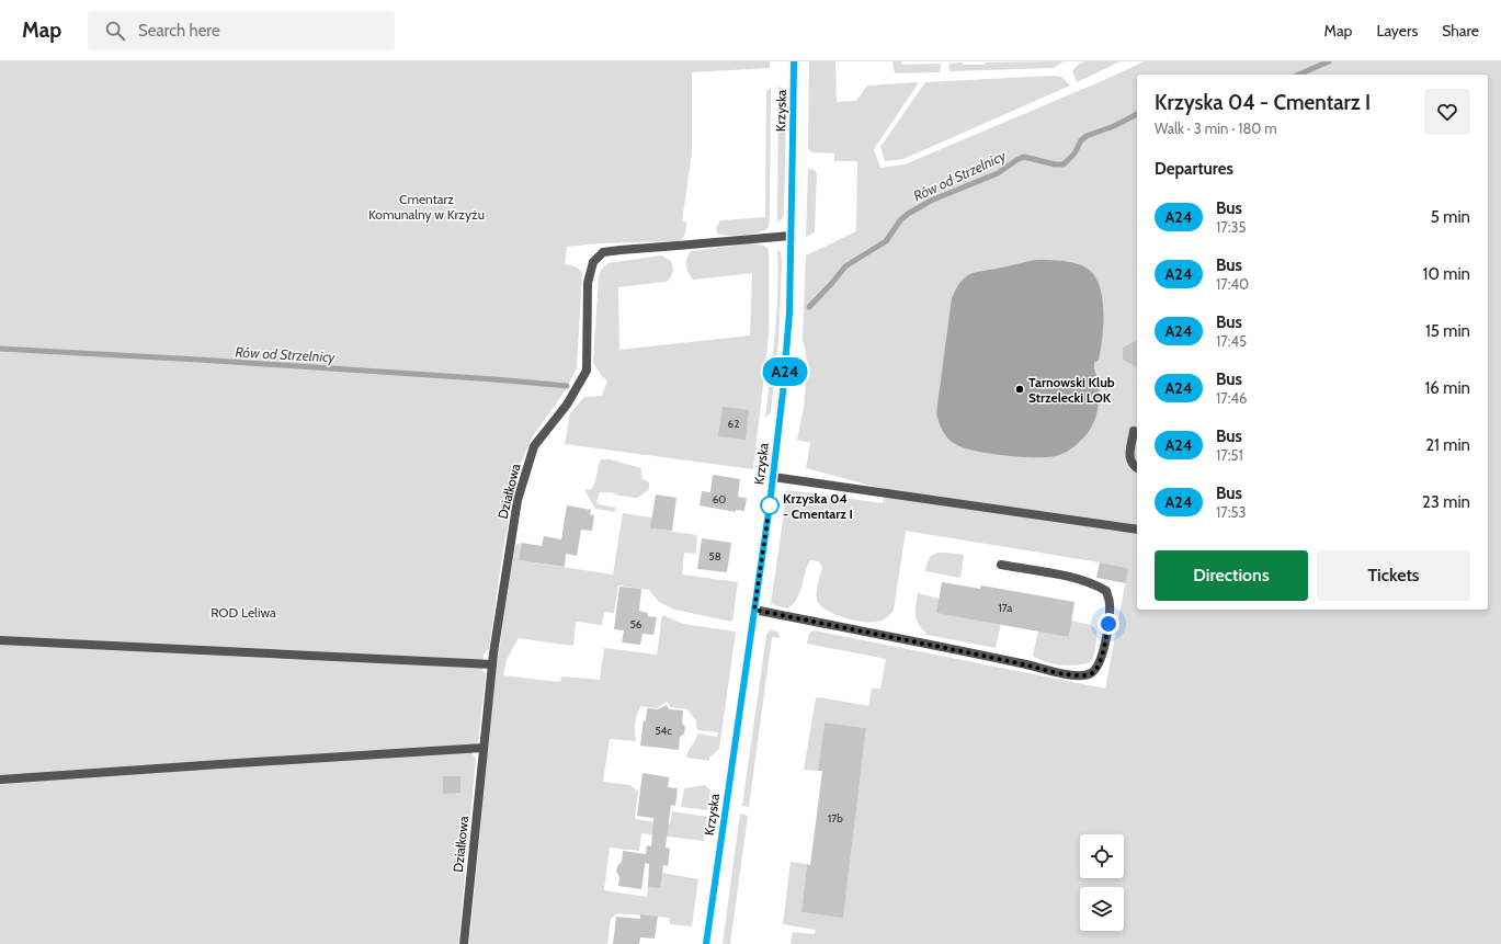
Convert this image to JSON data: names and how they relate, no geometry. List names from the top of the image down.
{
  "streets": {
    "street": ["Krzyska", "Działkowa"]
  },
  "crossings": [
    ["Krzyska", "Działkowa"]
  ],
  "water": ["Rów od Strzelnicy"],
  "parks": ["Cmentarz Komunalny w Krzyżu", "ROD Leliwa"],
  "places": ["Tarnowski Klub Strzelecki LOK", "Krzyska 04 - Cmentarz I"],
  "lines": ["bus line A24"],
  "house_numbers": [
    "62",
    "60",
    "58",
    "17a",
    "56",
    "54c",
    "17b"
  ],
  "page": {
    "header": "Map",
    "search": "Search here",
    "nav": ["Map", "Layers", "Share"],
    "on_map": "A24",
    "heading": [
      ["Krzyska 04 - Cmentarz I", "Walk · 3 min · 180 m"],
      "Departures"
    ],
    "list": [
      {
        "mark": "A24",
        "name": "Bus",
        "note": "17:35",
        "value": "5 min"
      },
      {
        "mark": "A24",
        "name": "Bus",
        "note": "17:40",
        "value": "10 min"
      },
      {
        "mark": "A24",
        "name": "Bus",
        "note": "17:45",
        "value": "15 min"
      },
      {
        "mark": "A24",
        "name": "Bus",
        "note": "17:46",
        "value": "16 min"
      },
      {
        "mark": "A24",
        "name": "Bus",
        "note": "17:51",
        "value": "21 min"
      },
      {
        "mark": "A24",
        "name": "Bus",
        "note": "17:53",
        "value": "23 min"
      }
    ],
    "buttons": ["Directions", "Tickets"]
  }
}
